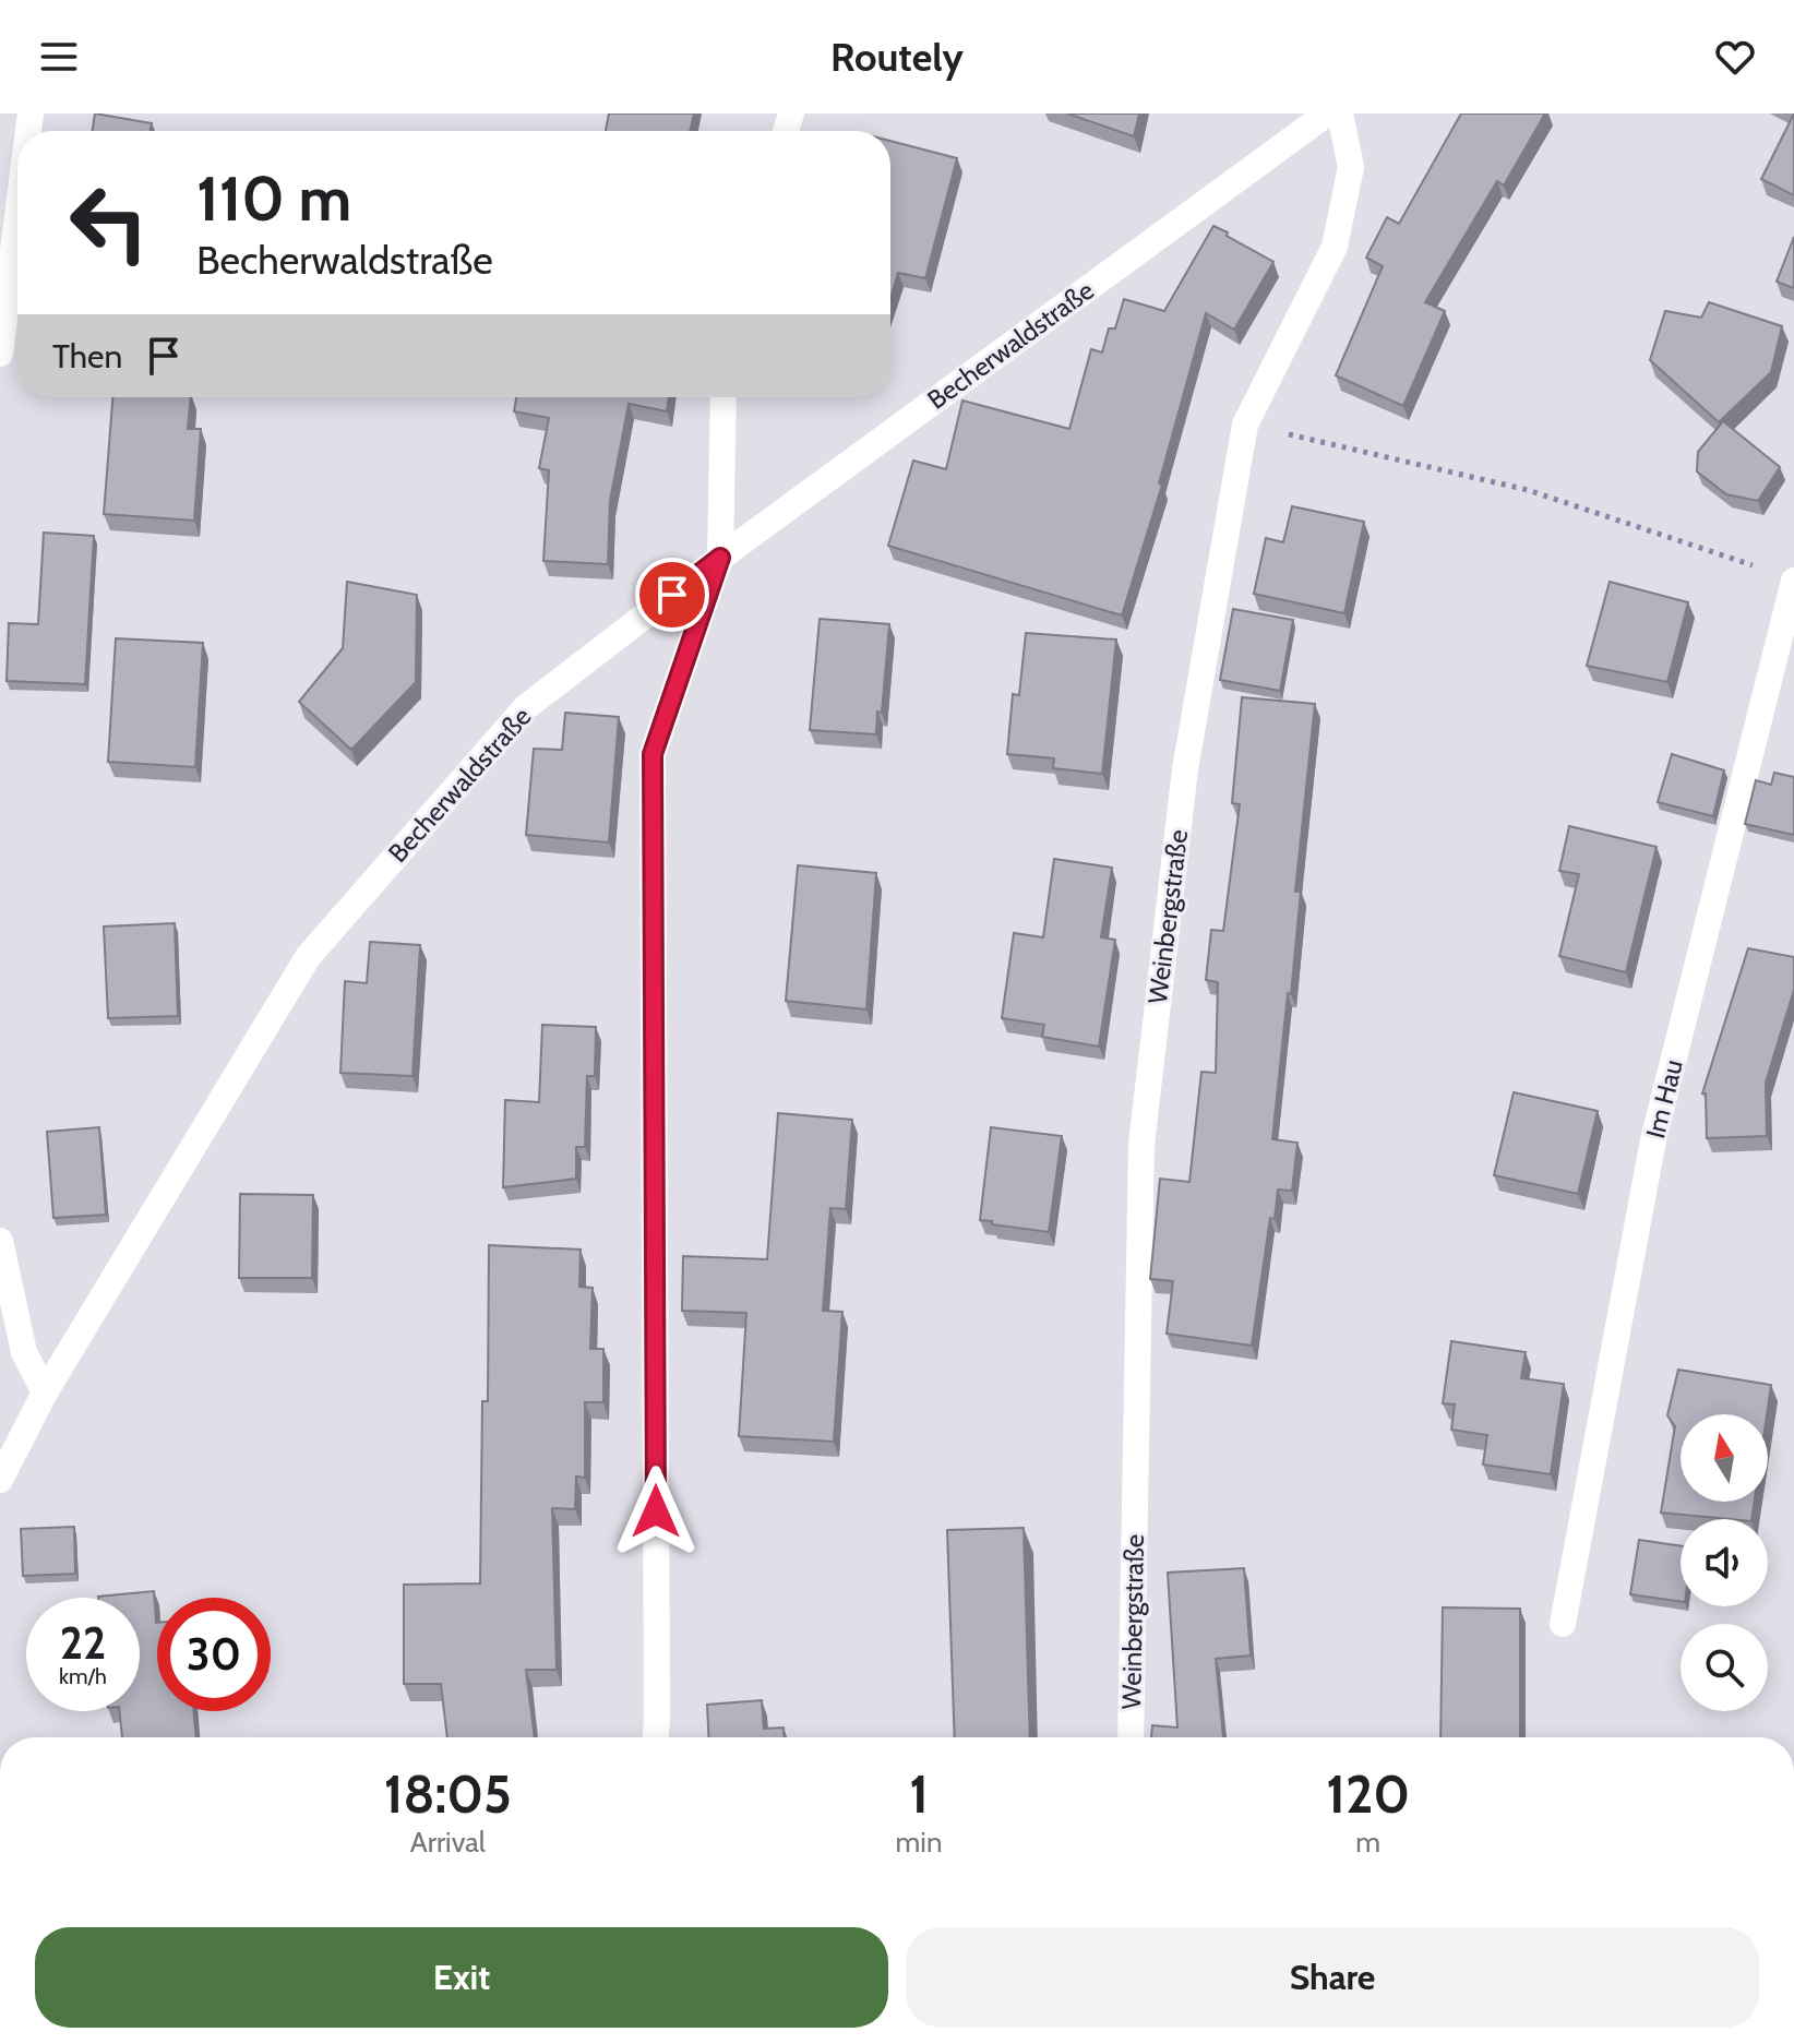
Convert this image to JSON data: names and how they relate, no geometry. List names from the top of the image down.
{
  "streets": {
    "street": ["Becherwaldstraße", "Weinbergstraße", "Im Hau"]
  },
  "north": "top",
  "page": {
    "header": "Routely",
    "turn": ["110 m", "Becherwaldstraße"],
    "then": "Then",
    "speed": "22 km/h",
    "limit": "30",
    "eta": [
      "18:05",
      "Arrival",
      "1",
      "min",
      "120",
      "m"
    ],
    "buttons": ["Exit", "Share"]
  }
}
